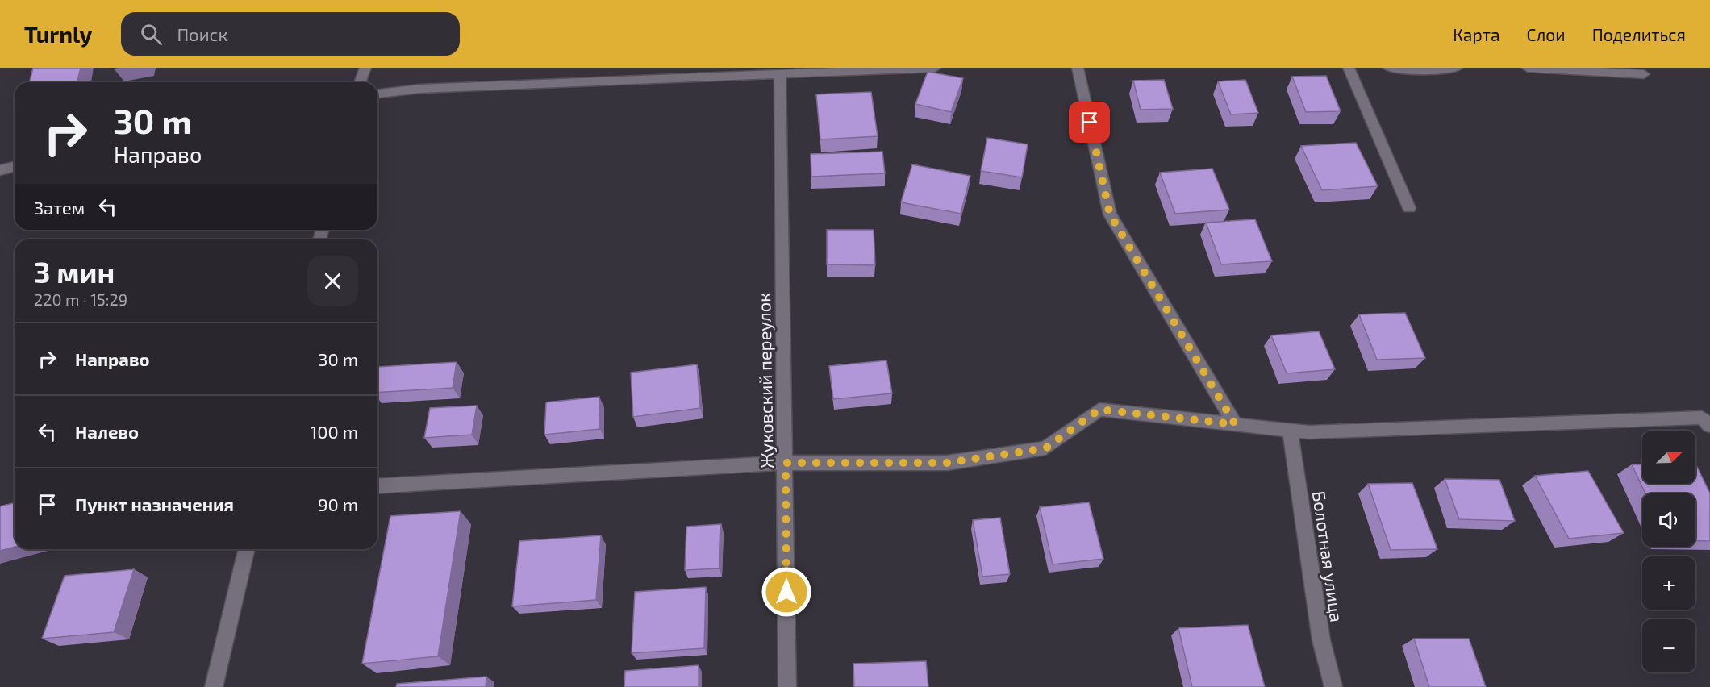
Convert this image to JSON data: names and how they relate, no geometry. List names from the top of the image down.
{
  "streets": {
    "street": ["Жуковский переулок", "Болотная улица"]
  },
  "north": "top right",
  "page": {
    "header": "Turnly",
    "search": "Поиск",
    "nav": ["Карта", "Слои", "Поделиться"],
    "turn": ["30 m", "Направо"],
    "then": "Затем",
    "heading": ["3 мин", "220 m · 15:29"],
    "list": [
      {
        "name": "Направо",
        "value": "30 m"
      },
      {
        "name": "Налево",
        "value": "100 m"
      },
      {
        "name": "Пункт назначения",
        "value": "90 m"
      }
    ],
    "map_buttons": ["+", "−"]
  }
}
